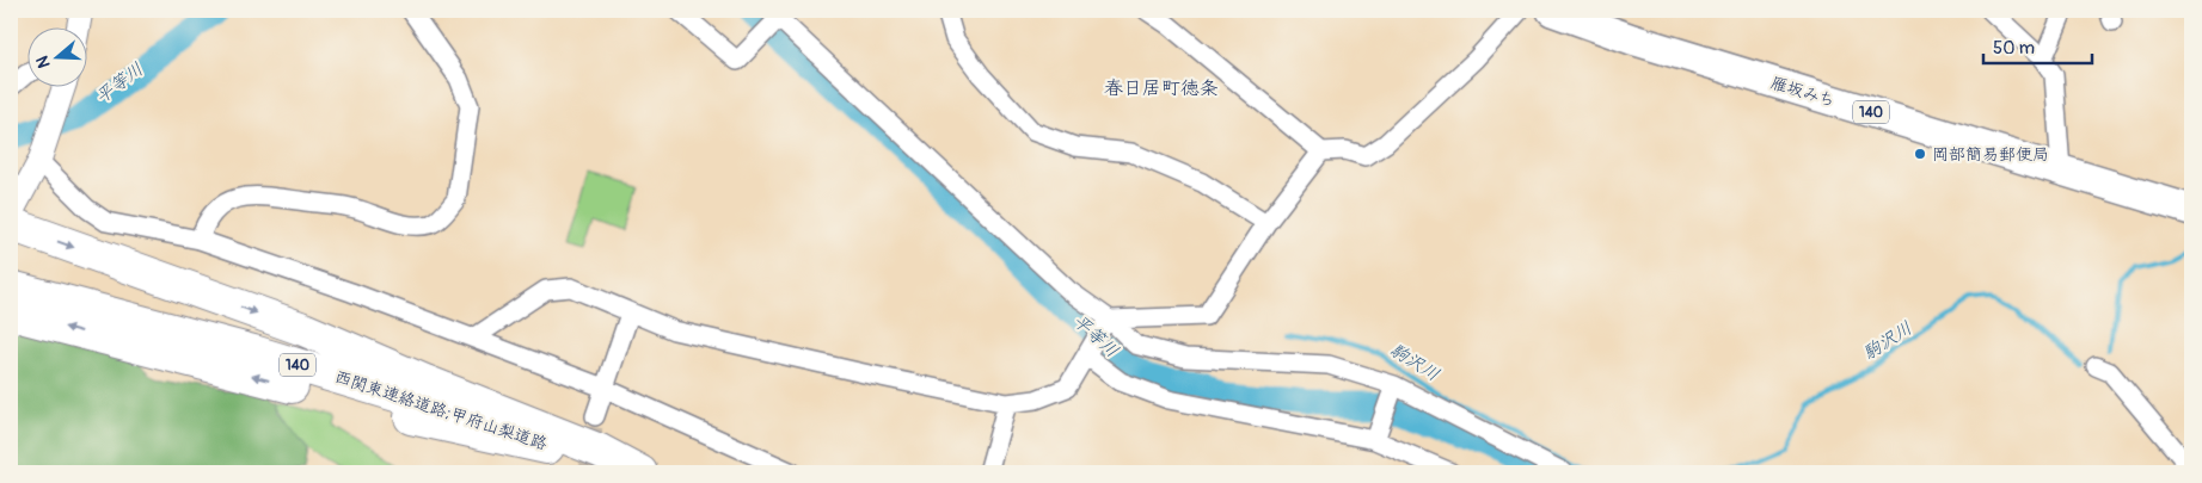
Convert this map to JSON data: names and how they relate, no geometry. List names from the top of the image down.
{
  "streets": {
    "highway": ["雁坂みち", "140", "西関東連絡道路;甲府山梨道路"]
  },
  "districts": ["春日居町徳条"],
  "water": ["平等川", "駒沢川"],
  "places": ["岡部簡易郵便局"],
  "scale_bar": "50 m",
  "north": "left"
}
